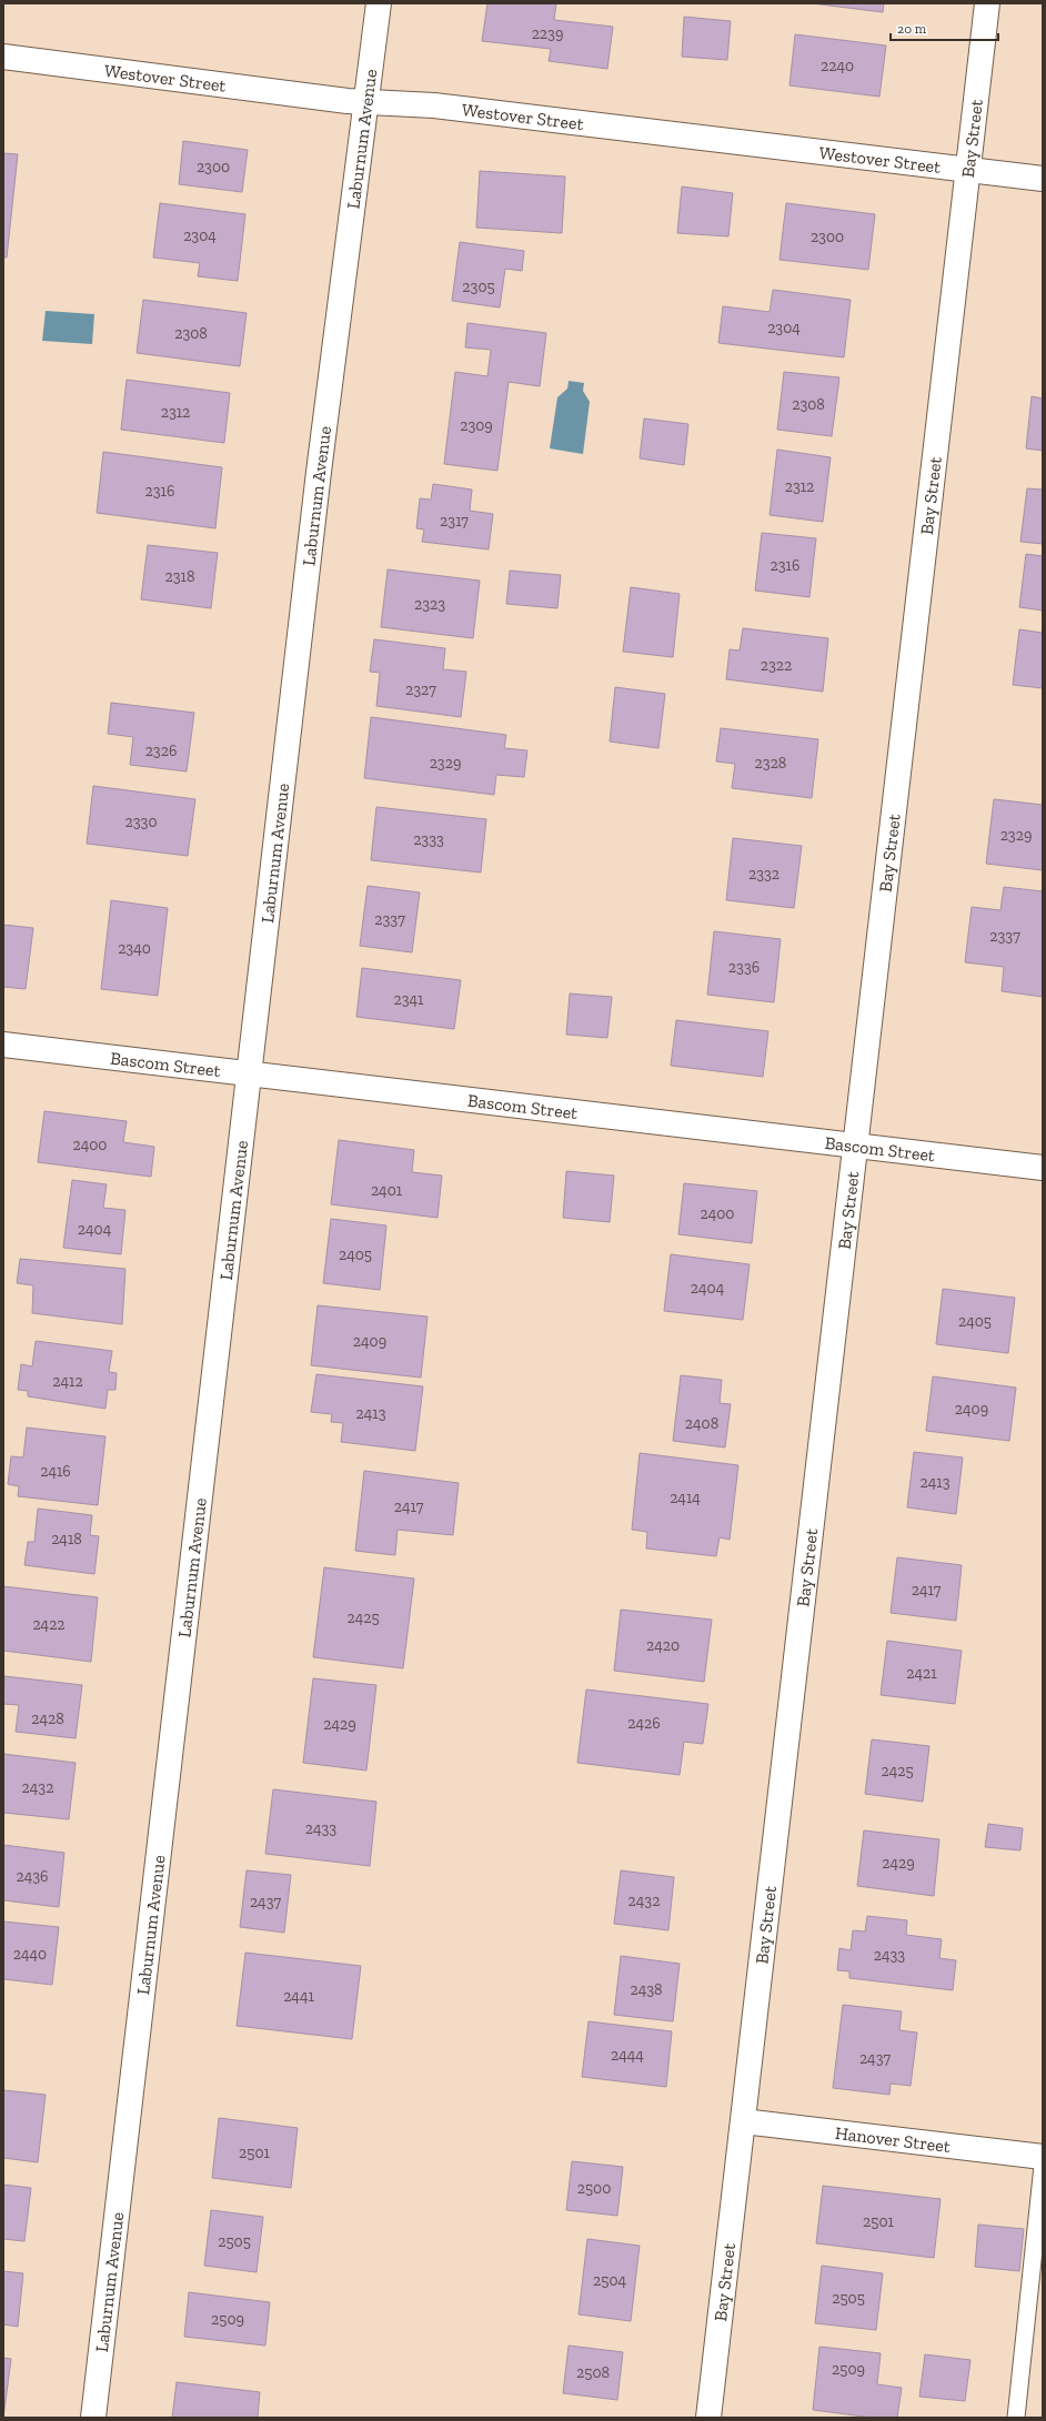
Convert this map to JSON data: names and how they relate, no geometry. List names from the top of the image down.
{
  "streets": {
    "street": [
      "Westover Street",
      "Laburnum Avenue",
      "Bay Street",
      "Bascom Street",
      "Hanover Street"
    ]
  },
  "crossings": [
    ["Westover Street", "Laburnum Avenue"],
    ["Westover Street", "Bay Street"],
    ["Laburnum Avenue", "Bascom Street"],
    ["Bay Street", "Bascom Street"],
    ["Bay Street", "Hanover Street"]
  ],
  "house_numbers": [
    "2239",
    "2240",
    "2300",
    "2304",
    "2300",
    "2305",
    "2304",
    "2308",
    "2308",
    "2312",
    "2309",
    "2312",
    "2316",
    "2317",
    "2316",
    "2318",
    "2323",
    "2322",
    "2327",
    "2326",
    "2329",
    "2328",
    "2330",
    "2329",
    "2333",
    "2332",
    "2337",
    "2337",
    "2340",
    "2336",
    "2341",
    "2400",
    "2401",
    "2400",
    "2404",
    "2405",
    "2404",
    "2405",
    "2409",
    "2412",
    "2409",
    "2413",
    "2408",
    "2416",
    "2413",
    "2414",
    "2417",
    "2418",
    "2417",
    "2425",
    "2422",
    "2420",
    "2421",
    "2428",
    "2426",
    "2429",
    "2425",
    "2432",
    "2433",
    "2429",
    "2436",
    "2432",
    "2437",
    "2440",
    "2433",
    "2438",
    "2441",
    "2444",
    "2437",
    "2501",
    "2500",
    "2501",
    "2505",
    "2504",
    "2505",
    "2509",
    "2509",
    "2508"
  ],
  "scale_bar": "20 m"
}
